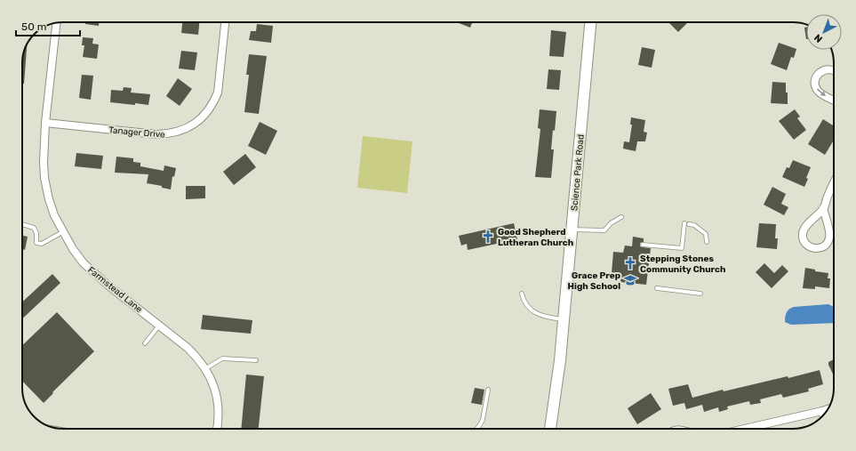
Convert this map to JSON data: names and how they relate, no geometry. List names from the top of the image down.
{
  "streets": {
    "main road": ["Science Park Road"],
    "street": ["Tanager Drive", "Farmstead Lane"]
  },
  "crossings": [
    ["Tanager Drive", "Farmstead Lane"]
  ],
  "places": {
    "church": ["Good Shepherd Lutheran Church", "Stepping Stones Community Church"],
    "school or university": ["Grace Prep High School"]
  },
  "scale_bar": "50 m",
  "north": "bottom left"
}
